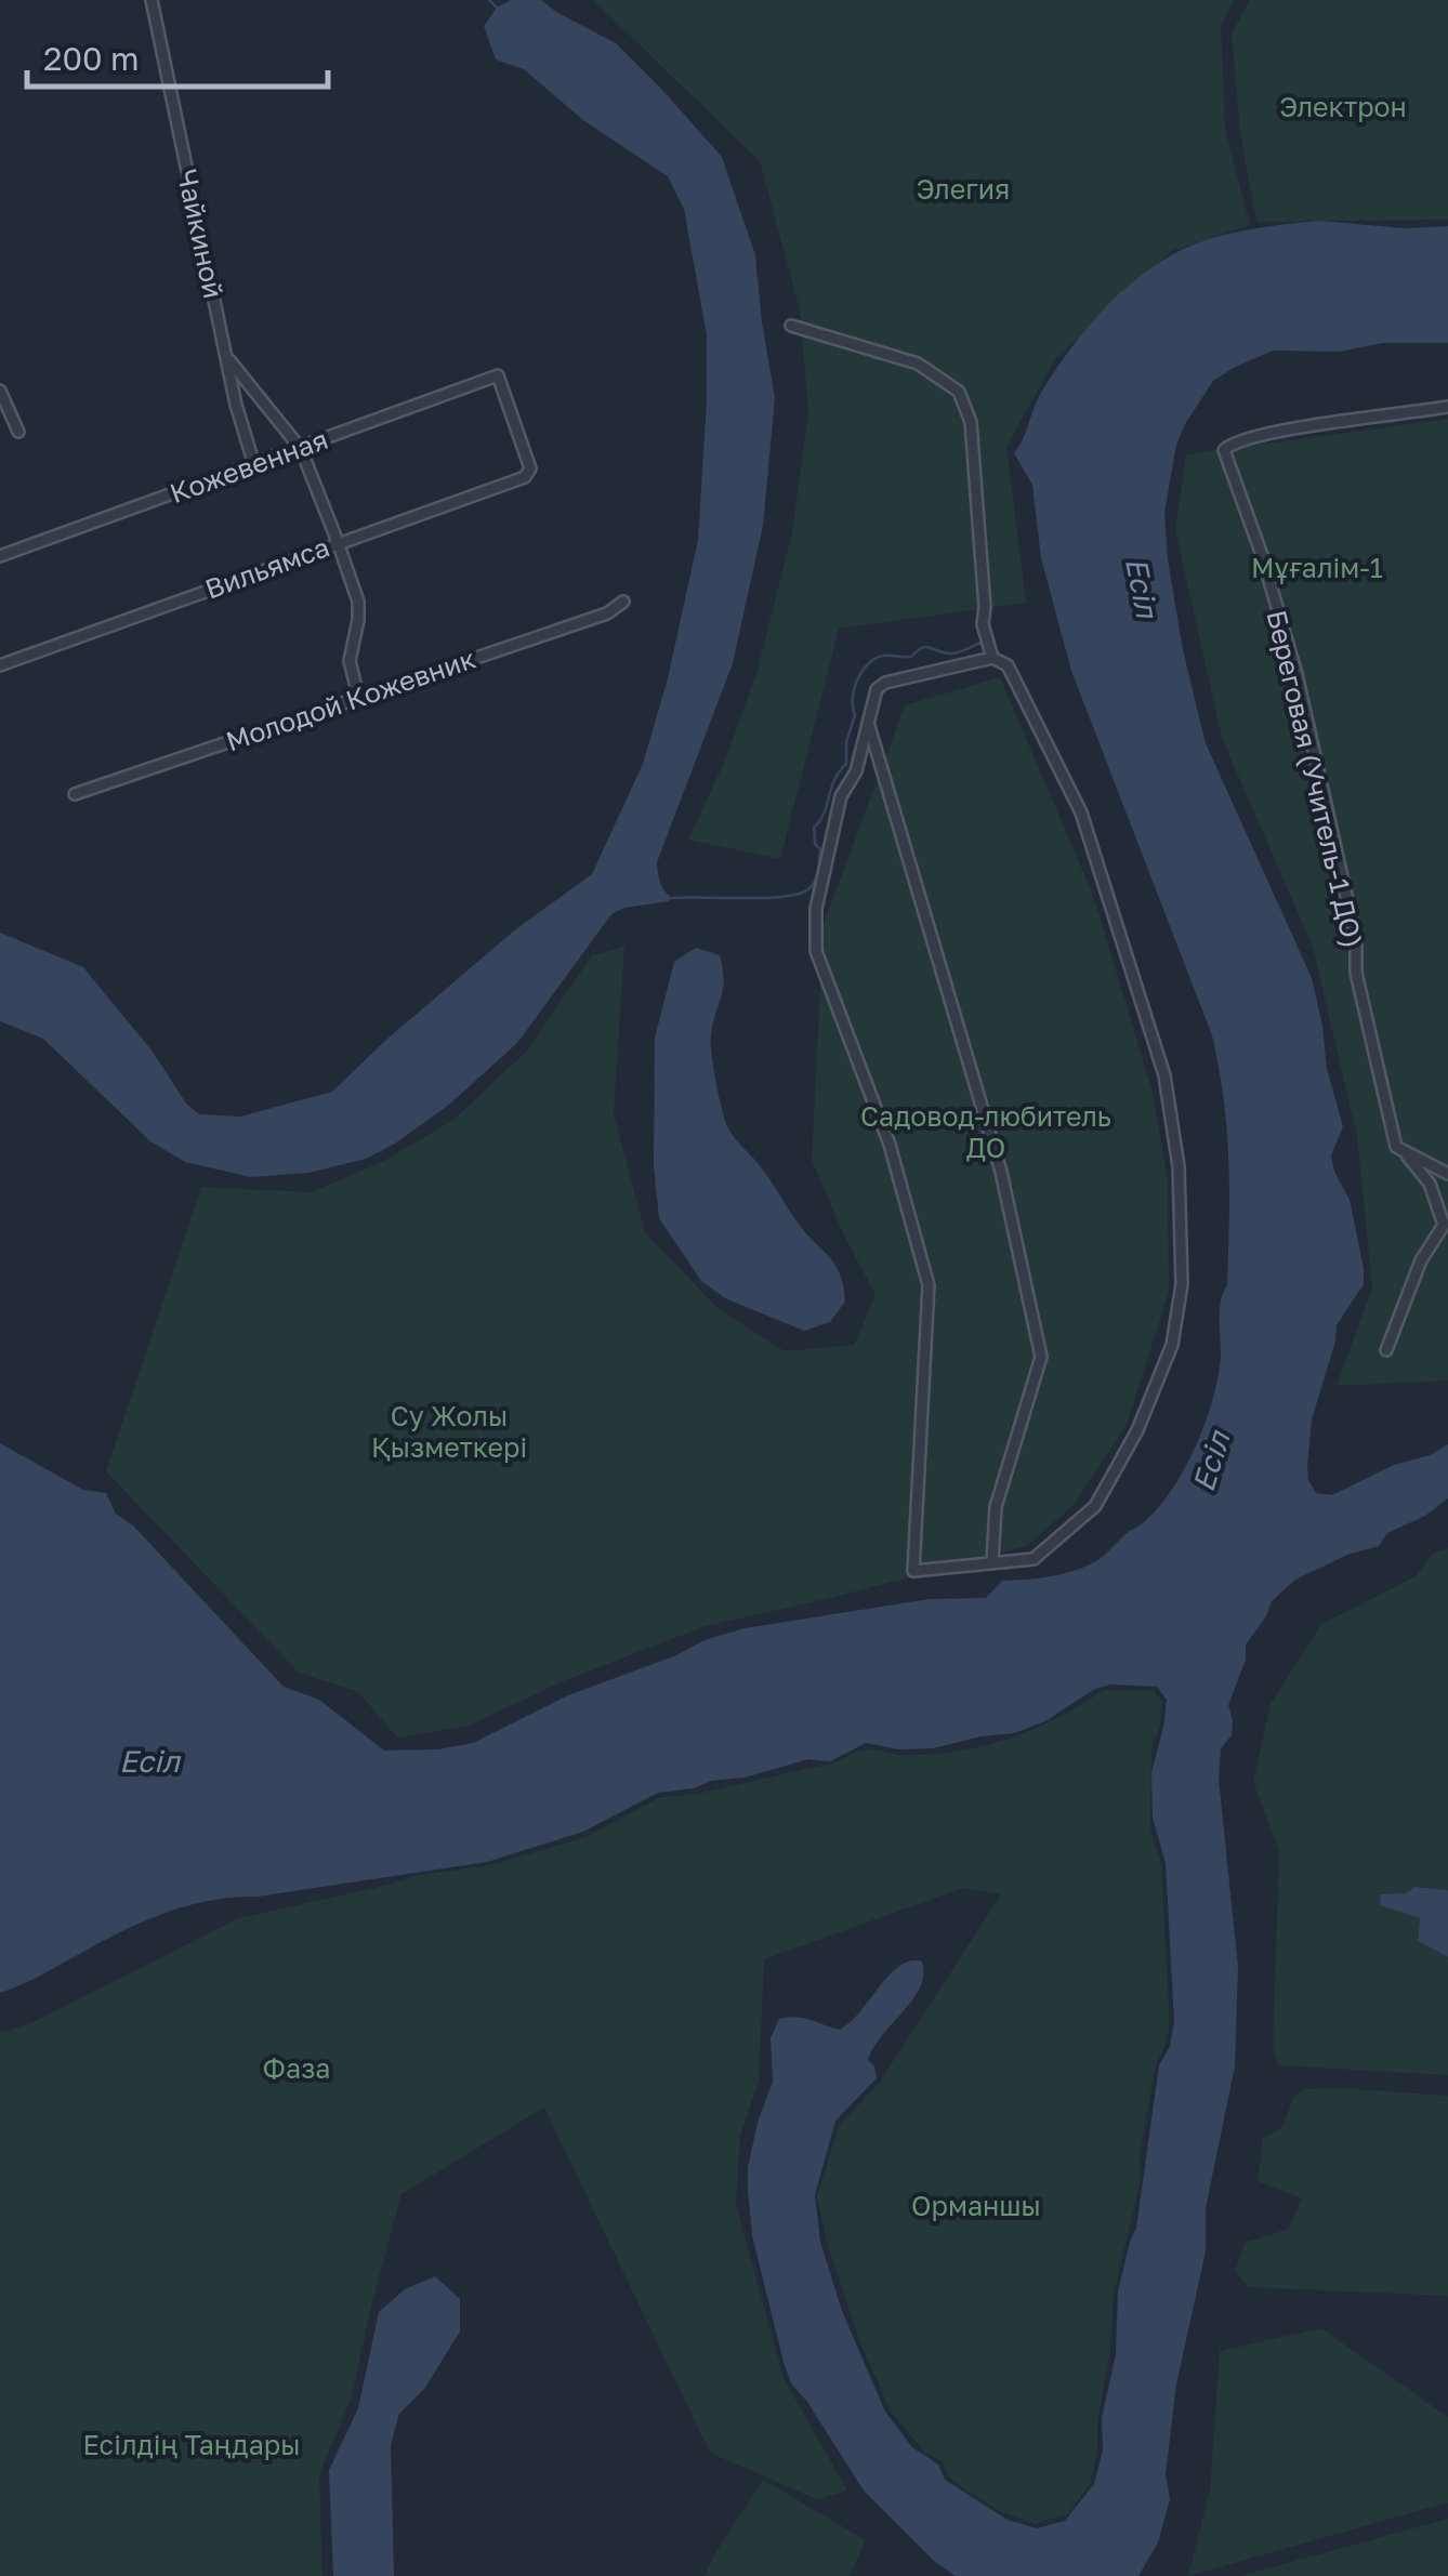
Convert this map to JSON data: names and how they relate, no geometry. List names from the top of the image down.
{
  "streets": {
    "street": [
      "Чайкиной",
      "Кожевенная",
      "Вильямса",
      "Молодой Кожевник",
      "Береговая (Учитель-1 ДО)"
    ]
  },
  "crossings": [
    ["Чайкиной", "Кожевенная"],
    ["Кожевенная", "Вильямса"]
  ],
  "water": ["Есіл"],
  "parks": [
    "Электрон",
    "Элегия",
    "Мұғалім-1",
    "Садовод-любитель ДО",
    "Су Жолы Қызметкері",
    "Фаза",
    "Орманшы",
    "Есілдің Таңдары"
  ],
  "scale_bar": "200 m"
}
